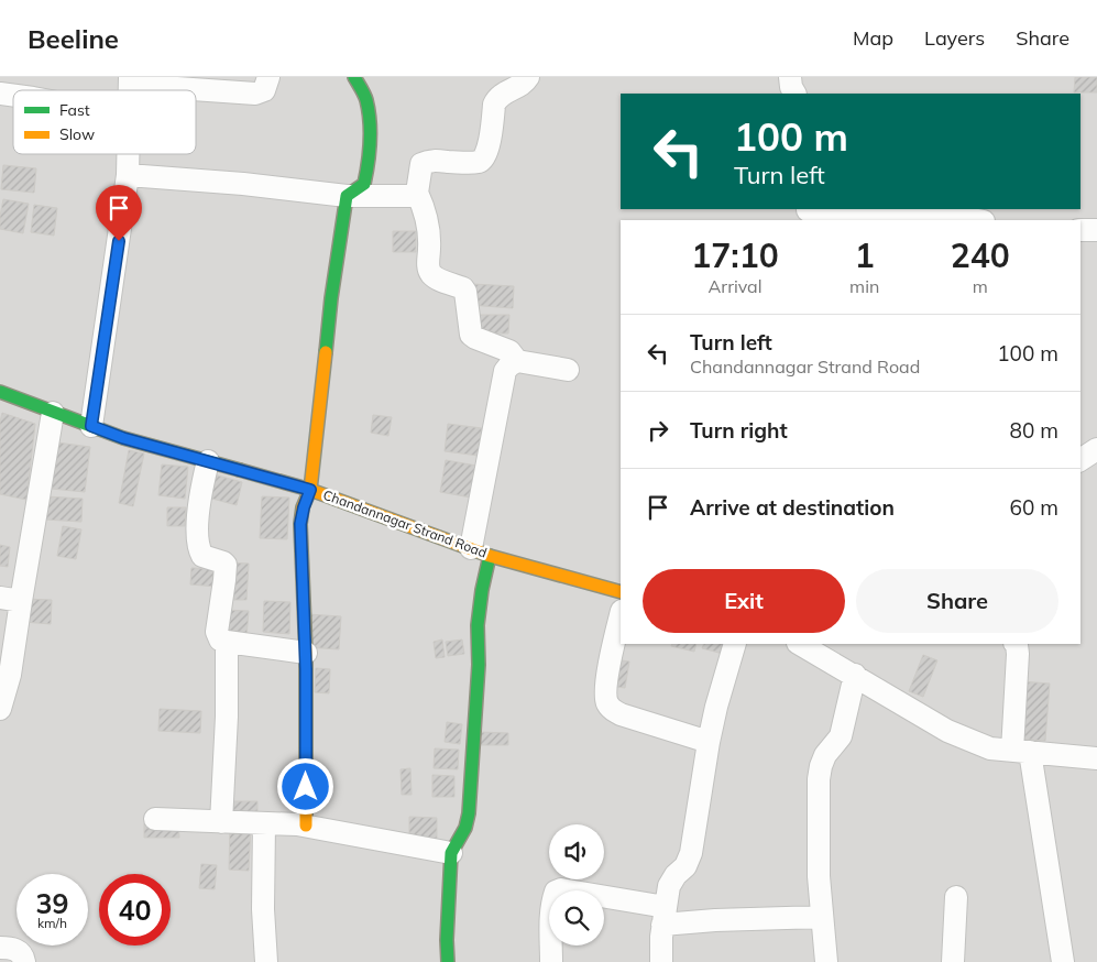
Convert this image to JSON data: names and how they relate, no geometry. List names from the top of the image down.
{
  "streets": {
    "street": ["Chandannagar Strand Road"]
  },
  "legend": ["Fast", "Slow"],
  "page": {
    "header": "Beeline",
    "nav": ["Map", "Layers", "Share"],
    "turn": ["100 m", "Turn left"],
    "eta": [
      "17:10",
      "Arrival",
      "1",
      "min",
      "240",
      "m"
    ],
    "list": [
      {
        "name": "Turn left",
        "note": "Chandannagar Strand Road",
        "value": "100 m"
      },
      {
        "name": "Turn right",
        "value": "80 m"
      },
      {
        "name": "Arrive at destination",
        "value": "60 m"
      }
    ],
    "buttons": ["Exit", "Share"],
    "speed": "39 km/h",
    "limit": "40"
  }
}
